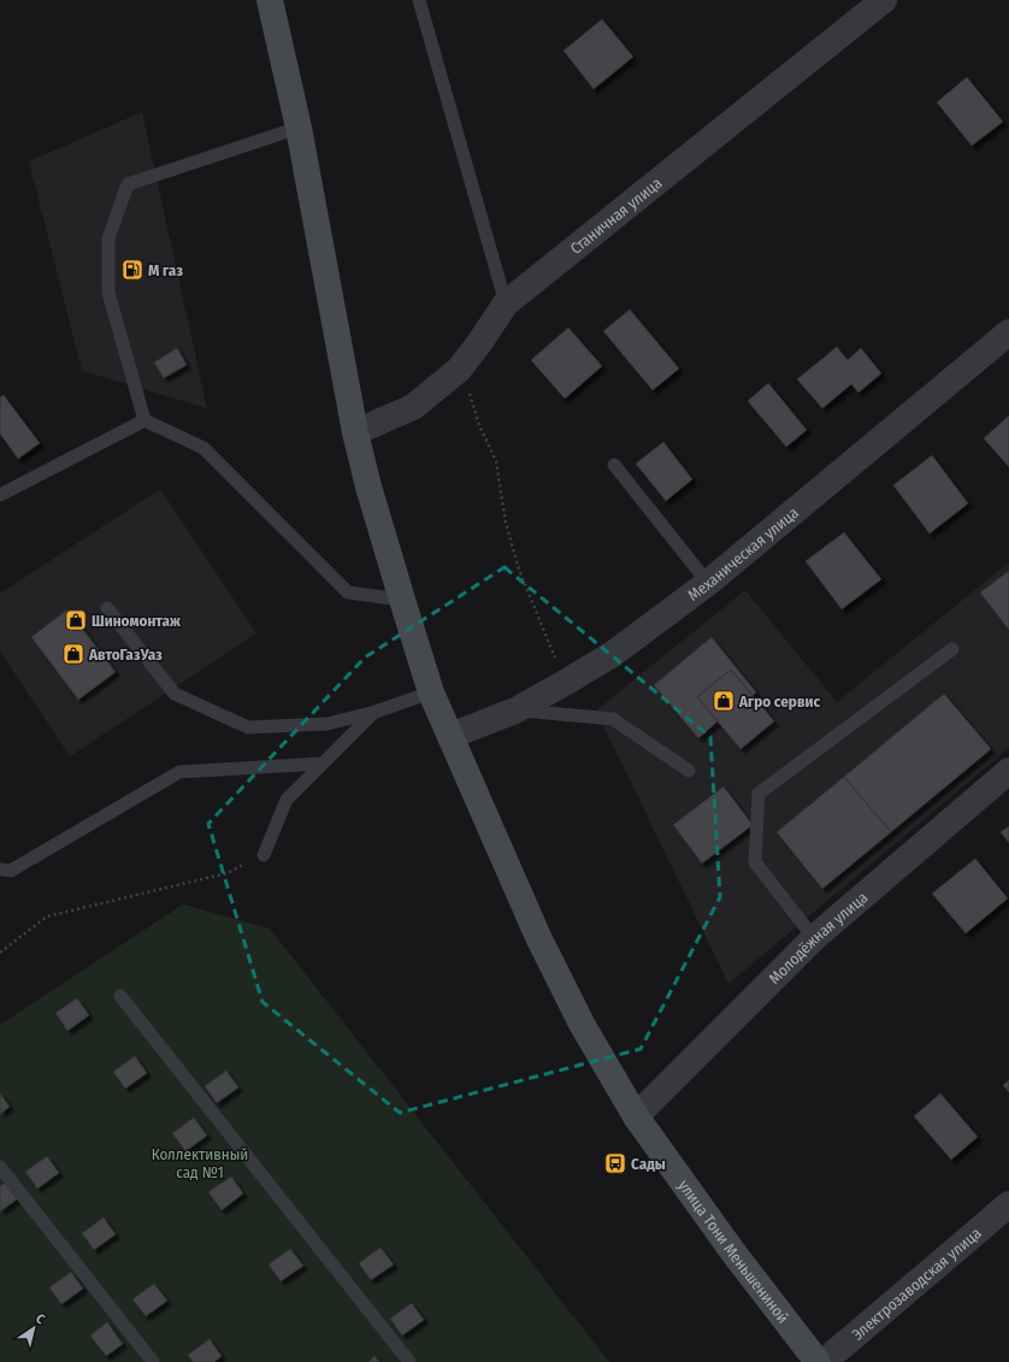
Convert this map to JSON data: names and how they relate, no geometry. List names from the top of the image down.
{
  "streets": {
    "main road": ["улица Тони Меньшениной"],
    "street": [
      "Станичная улица",
      "Механическая улица",
      "Молодёжная улица",
      "Электрозаводская улица"
    ]
  },
  "crossings": [
    ["Станичная улица", "улица Тони Меньшениной"],
    ["Механическая улица", "улица Тони Меньшениной"],
    ["Молодёжная улица", "улица Тони Меньшениной"]
  ],
  "parks": ["Коллективный сад №1"],
  "places": {
    "fuel station": ["М газ"],
    "shop": ["Шиномонтаж", "АвтоГазУаз", "Агро сервис"],
    "bus stop": ["Сады"]
  },
  "north": "top right"
}
